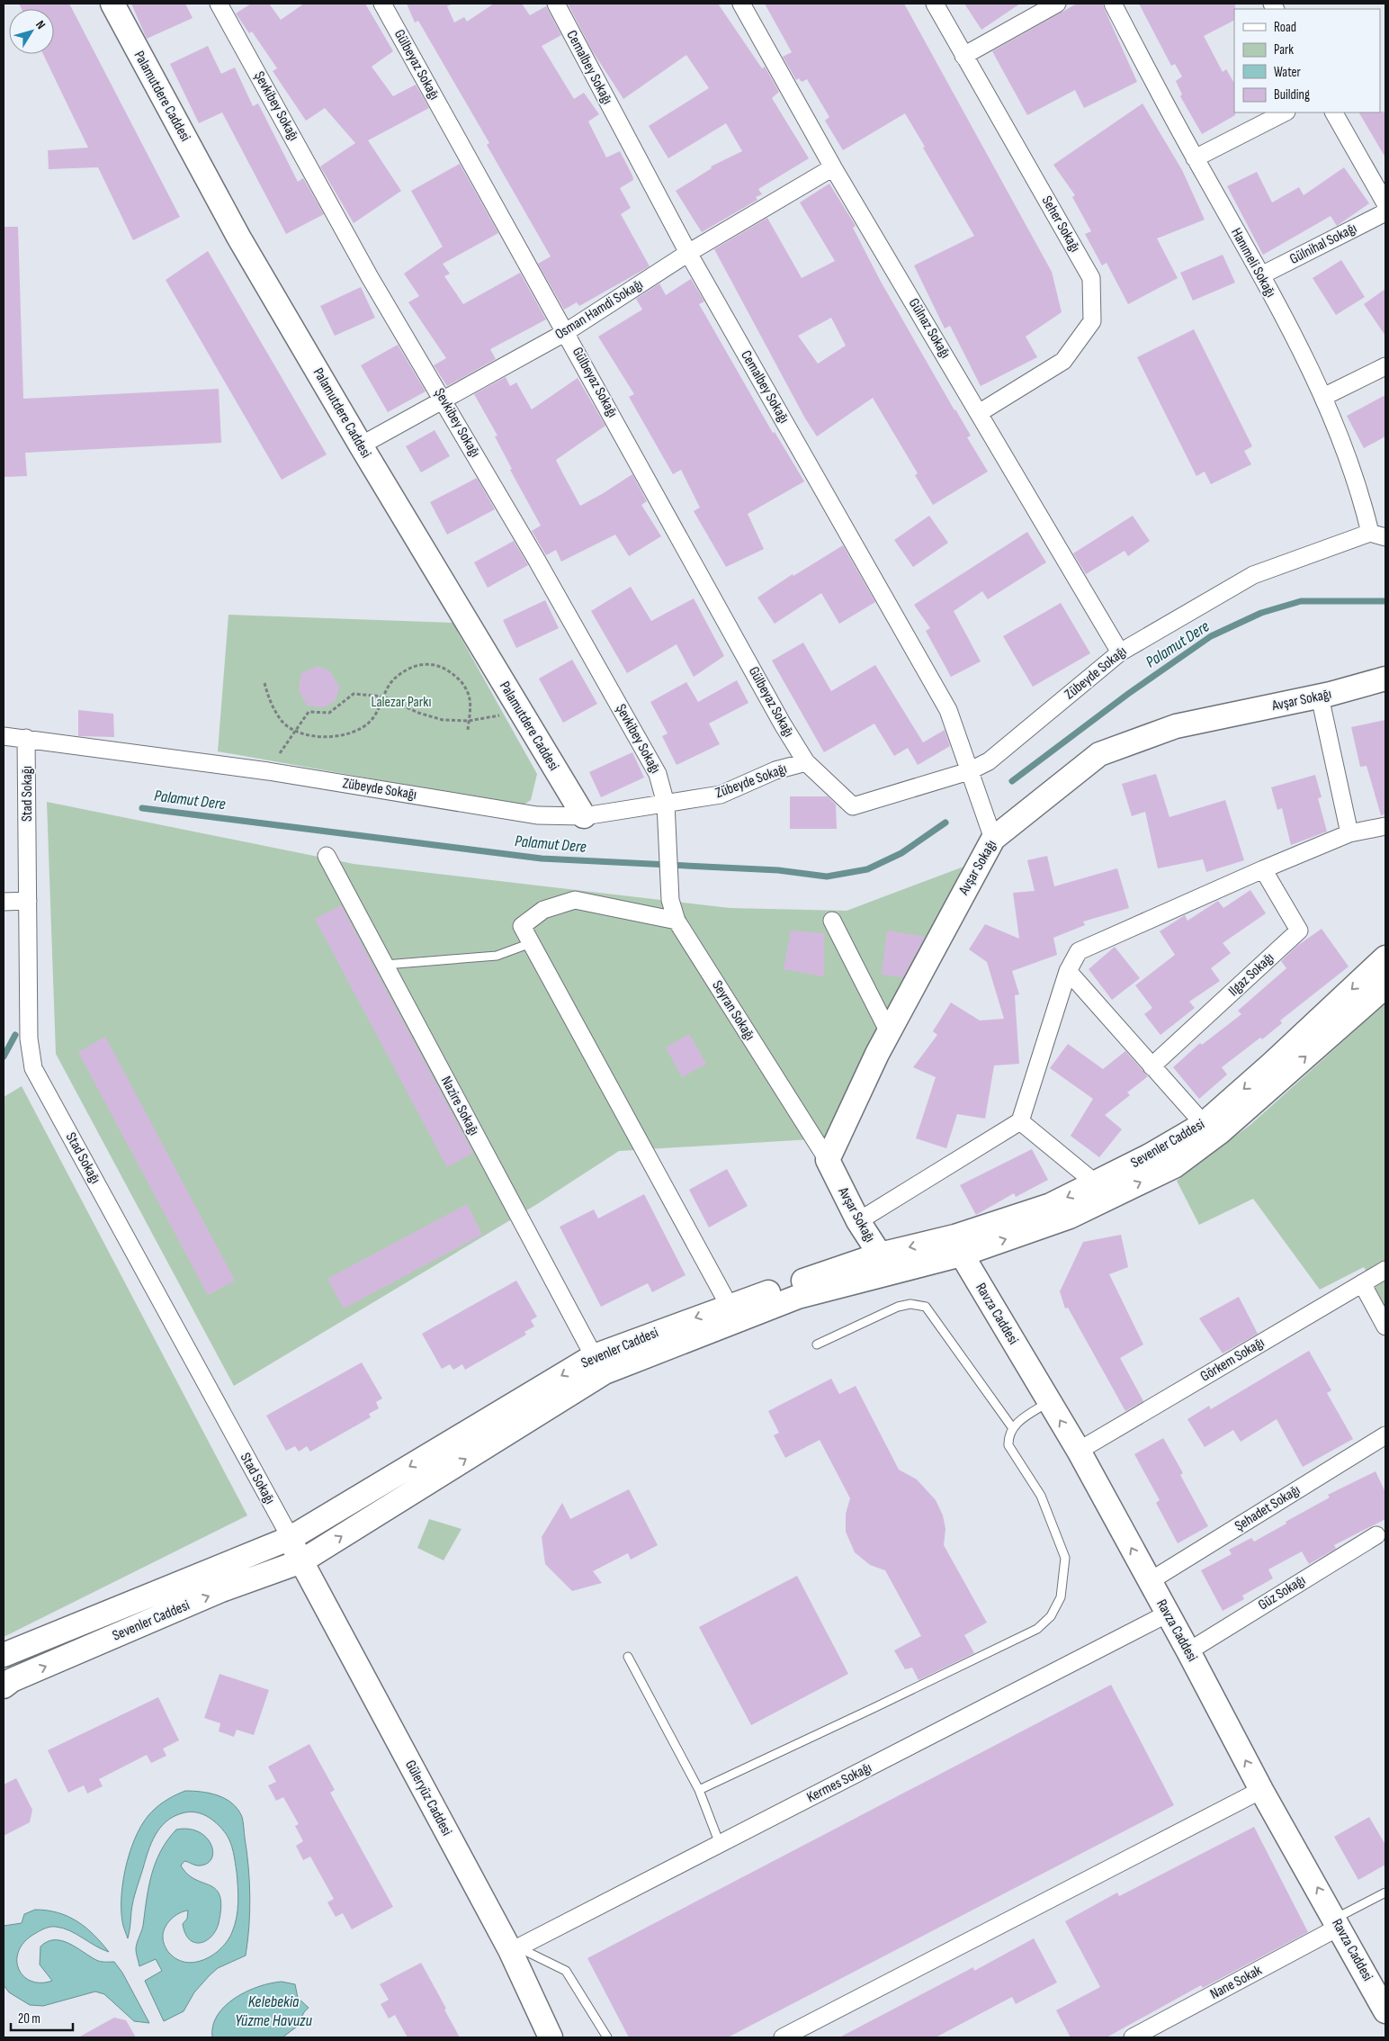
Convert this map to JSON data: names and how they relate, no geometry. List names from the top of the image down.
{
  "streets": {
    "street": [
      "Gülbeyaz Sokağı",
      "Cemalbey Sokağı",
      "Palamutdere Caddesi",
      "Şevkibey Sokağı",
      "Seher Sokağı",
      "Gülnihal Sokağı",
      "Hanımeli Sokağı",
      "Osman Hamdi Sokağı",
      "Gülnaz Sokağı",
      "Zübeyde Sokağı",
      "Avşar Sokağı",
      "Stad Sokağı",
      "Ilgaz Sokağı",
      "Seyran Sokağı",
      "Nazire Sokağı",
      "Sevenler Caddesi",
      "Ravza Caddesi",
      "Görkem Sokağı",
      "Şehadet Sokağı",
      "Güz Sokağı",
      "Kermes Sokağı",
      "Güleryüz Caddesi",
      "Nane Sokak"
    ]
  },
  "crossings": [
    ["Gülbeyaz Sokağı", "Osman Hamdi Sokağı"],
    ["Gülbeyaz Sokağı", "Zübeyde Sokağı"],
    ["Cemalbey Sokağı", "Osman Hamdi Sokağı"],
    ["Cemalbey Sokağı", "Zübeyde Sokağı"],
    ["Cemalbey Sokağı", "Avşar Sokağı"],
    ["Palamutdere Caddesi", "Osman Hamdi Sokağı"],
    ["Palamutdere Caddesi", "Zübeyde Sokağı"],
    ["Şevkibey Sokağı", "Osman Hamdi Sokağı"],
    ["Şevkibey Sokağı", "Zübeyde Sokağı"],
    ["Şevkibey Sokağı", "Seyran Sokağı"],
    ["Seher Sokağı", "Gülnaz Sokağı"],
    ["Gülnihal Sokağı", "Hanımeli Sokağı"],
    ["Hanımeli Sokağı", "Zübeyde Sokağı"],
    ["Osman Hamdi Sokağı", "Gülnaz Sokağı"],
    ["Gülnaz Sokağı", "Zübeyde Sokağı"],
    ["Zübeyde Sokağı", "Stad Sokağı"],
    ["Avşar Sokağı", "Seyran Sokağı"],
    ["Avşar Sokağı", "Sevenler Caddesi"],
    ["Stad Sokağı", "Sevenler Caddesi"],
    ["Nazire Sokağı", "Sevenler Caddesi"],
    ["Sevenler Caddesi", "Ravza Caddesi"],
    ["Sevenler Caddesi", "Güleryüz Caddesi"],
    ["Ravza Caddesi", "Görkem Sokağı"],
    ["Ravza Caddesi", "Şehadet Sokağı"],
    ["Ravza Caddesi", "Güz Sokağı"],
    ["Ravza Caddesi", "Kermes Sokağı"],
    ["Ravza Caddesi", "Nane Sokak"],
    ["Kermes Sokağı", "Güleryüz Caddesi"]
  ],
  "one_way": ["Ravza Caddesi"],
  "water": ["Palamut Dere", "Kelebekia Yüzme Havuzu"],
  "parks": ["Lalezar Parkı"],
  "legend": [
    "Road",
    "Park",
    "Water",
    "Building"
  ],
  "scale_bar": "20 m",
  "north": "top right"
}
